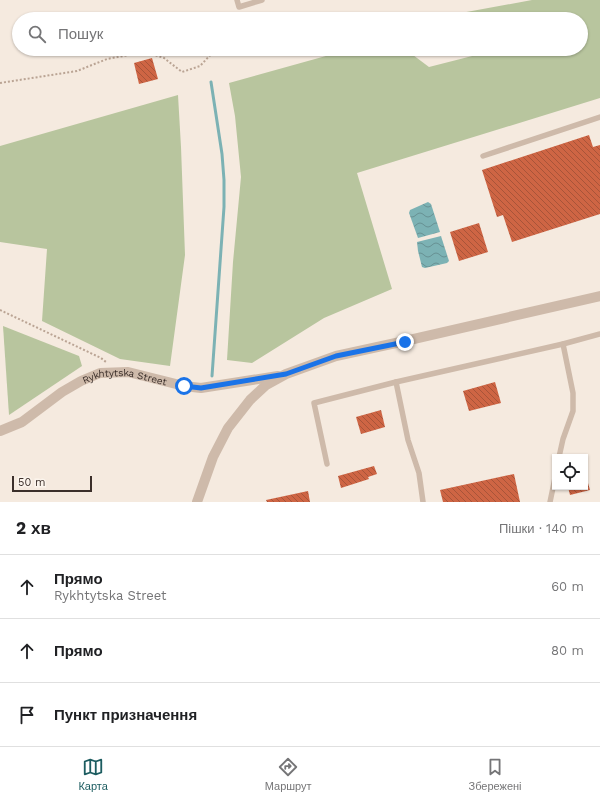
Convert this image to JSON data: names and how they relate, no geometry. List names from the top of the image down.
{
  "streets": {
    "street": ["Rykhtytska Street"]
  },
  "scale_bar": "50 m",
  "page": {
    "search": "Пошук",
    "scale": "50 m",
    "heading": ["2 хв", "Пішки · 140 m"],
    "list": [
      ["Прямо", "Rykhtytska Street", "60 m"],
      ["Прямо", "80 m"],
      "Пункт призначення"
    ],
    "nav": ["Карта", "Маршрут", "Збережені"]
  }
}
